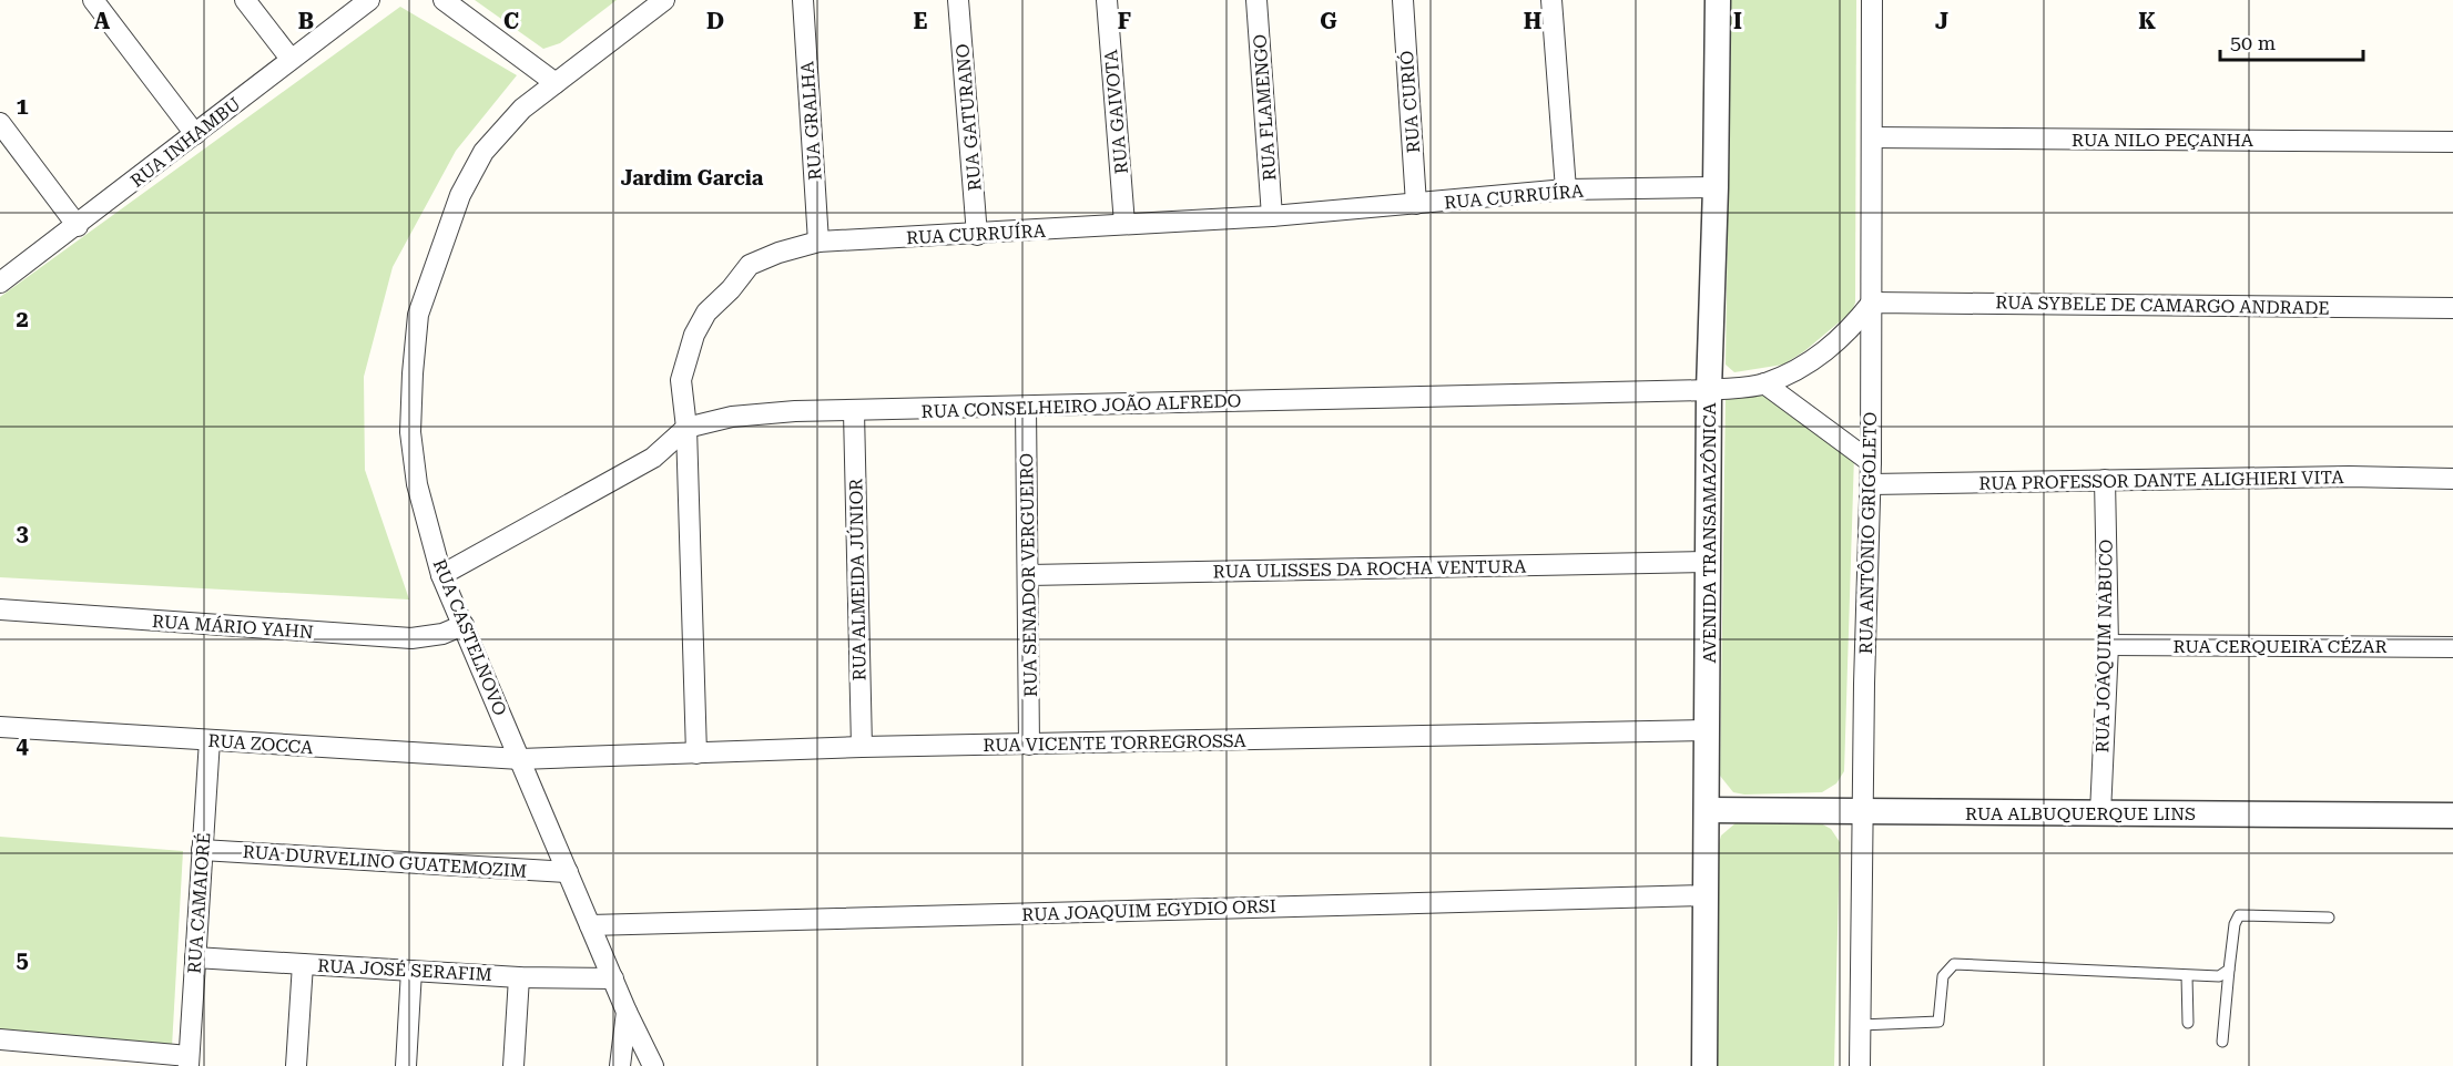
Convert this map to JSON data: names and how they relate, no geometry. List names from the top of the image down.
{
  "streets": {
    "street": [
      "RUA CURIÓ",
      "RUA FLAMENGO",
      "RUA GAIVOTA",
      "RUA GATURANO",
      "RUA GRALHA",
      "RUA NILO PEÇANHA",
      "RUA INHAMBU",
      "RUA CURRUÍRA",
      "RUA SYBELE DE CAMARGO ANDRADE",
      "RUA CONSELHEIRO JOÃO ALFREDO",
      "RUA PROFESSOR DANTE ALIGHIERI VITA",
      "AVENIDA TRANSAMAZÔNICA",
      "RUA ANTÔNIO GRIGOLETO",
      "RUA ULISSES DA ROCHA VENTURA",
      "RUA SENADOR VERGUEIRO",
      "RUA ALMEIDA JÚNIOR",
      "RUA MÁRIO YAHN",
      "RUA CASTELNOVO",
      "RUA JOAQUIM NABUCO",
      "RUA CERQUEIRA CÉZAR",
      "RUA VICENTE TORREGROSSA",
      "RUA ZOCCA",
      "RUA ALBUQUERQUE LINS",
      "RUA DURVELINO GUATEMOZIM",
      "RUA CAMAIORÉ",
      "RUA JOAQUIM EGYDIO ORSI",
      "RUA JOSÉ SERAFIM"
    ]
  },
  "crossings": [
    ["RUA CURIÓ", "RUA CURRUÍRA"],
    ["RUA FLAMENGO", "RUA CURRUÍRA"],
    ["RUA GAIVOTA", "RUA CURRUÍRA"],
    ["RUA GATURANO", "RUA CURRUÍRA"],
    ["RUA GRALHA", "RUA CURRUÍRA"],
    ["RUA NILO PEÇANHA", "RUA ANTÔNIO GRIGOLETO"],
    ["RUA CURRUÍRA", "RUA CONSELHEIRO JOÃO ALFREDO"],
    ["RUA CURRUÍRA", "AVENIDA TRANSAMAZÔNICA"],
    ["RUA CURRUÍRA", "RUA VICENTE TORREGROSSA"],
    ["RUA SYBELE DE CAMARGO ANDRADE", "RUA CONSELHEIRO JOÃO ALFREDO"],
    ["RUA SYBELE DE CAMARGO ANDRADE", "RUA ANTÔNIO GRIGOLETO"],
    ["RUA CONSELHEIRO JOÃO ALFREDO", "AVENIDA TRANSAMAZÔNICA"],
    ["RUA CONSELHEIRO JOÃO ALFREDO", "RUA ANTÔNIO GRIGOLETO"],
    ["RUA CONSELHEIRO JOÃO ALFREDO", "RUA SENADOR VERGUEIRO"],
    ["RUA CONSELHEIRO JOÃO ALFREDO", "RUA ALMEIDA JÚNIOR"],
    ["RUA CONSELHEIRO JOÃO ALFREDO", "RUA CASTELNOVO"],
    ["RUA PROFESSOR DANTE ALIGHIERI VITA", "RUA ANTÔNIO GRIGOLETO"],
    ["RUA PROFESSOR DANTE ALIGHIERI VITA", "RUA JOAQUIM NABUCO"],
    ["AVENIDA TRANSAMAZÔNICA", "RUA ULISSES DA ROCHA VENTURA"],
    ["AVENIDA TRANSAMAZÔNICA", "RUA VICENTE TORREGROSSA"],
    ["AVENIDA TRANSAMAZÔNICA", "RUA ALBUQUERQUE LINS"],
    ["AVENIDA TRANSAMAZÔNICA", "RUA JOAQUIM EGYDIO ORSI"],
    ["RUA ANTÔNIO GRIGOLETO", "RUA ALBUQUERQUE LINS"],
    ["RUA ULISSES DA ROCHA VENTURA", "RUA SENADOR VERGUEIRO"],
    ["RUA SENADOR VERGUEIRO", "RUA VICENTE TORREGROSSA"],
    ["RUA ALMEIDA JÚNIOR", "RUA VICENTE TORREGROSSA"],
    ["RUA MÁRIO YAHN", "RUA CASTELNOVO"],
    ["RUA CASTELNOVO", "RUA VICENTE TORREGROSSA"],
    ["RUA CASTELNOVO", "RUA ZOCCA"],
    ["RUA CASTELNOVO", "RUA DURVELINO GUATEMOZIM"],
    ["RUA CASTELNOVO", "RUA JOAQUIM EGYDIO ORSI"],
    ["RUA CASTELNOVO", "RUA JOSÉ SERAFIM"],
    ["RUA JOAQUIM NABUCO", "RUA CERQUEIRA CÉZAR"],
    ["RUA JOAQUIM NABUCO", "RUA ALBUQUERQUE LINS"],
    ["RUA VICENTE TORREGROSSA", "RUA ZOCCA"],
    ["RUA ZOCCA", "RUA CAMAIORÉ"],
    ["RUA DURVELINO GUATEMOZIM", "RUA CAMAIORÉ"],
    ["RUA CAMAIORÉ", "RUA JOSÉ SERAFIM"]
  ],
  "districts": ["Jardim Garcia"],
  "scale_bar": "50 m",
  "grid": {
    "columns": [
      "A",
      "B",
      "C",
      "D",
      "E",
      "F",
      "G",
      "H",
      "I",
      "J",
      "K"
    ],
    "rows": [
      "1",
      "2",
      "3",
      "4",
      "5"
    ]
  }
}
